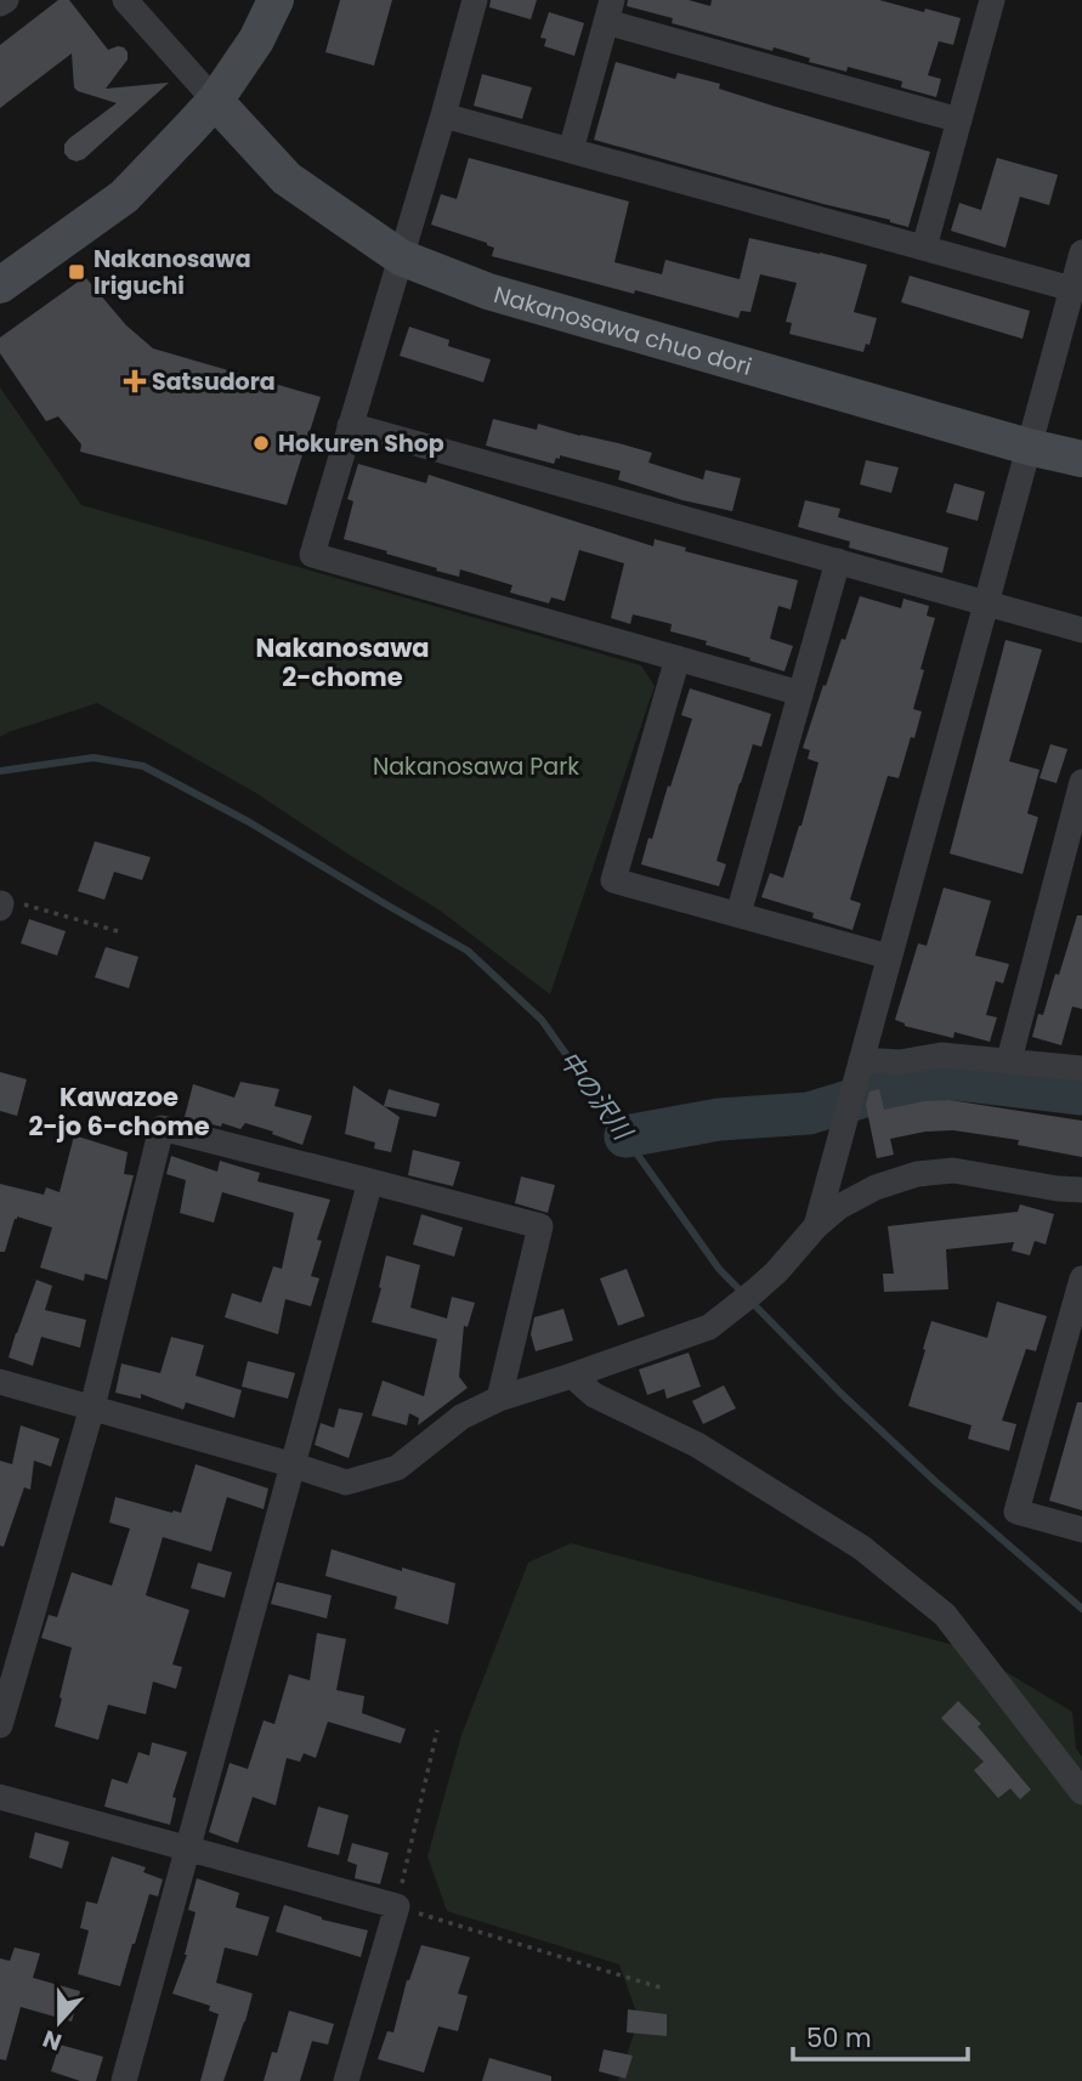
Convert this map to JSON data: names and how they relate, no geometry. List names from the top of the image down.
{
  "streets": {
    "street": ["Nakanosawa chuo dori"]
  },
  "districts": ["Nakanosawa 2-chome", "Kawazoe 2-jo 6-chome"],
  "water": ["中の沢川"],
  "parks": ["Nakanosawa Park"],
  "places": {
    "transit": ["Nakanosawa Iriguchi"],
    "health": ["Satsudora"],
    "other": ["Hokuren Shop"]
  },
  "scale_bar": "50 m",
  "north": "bottom"
}
